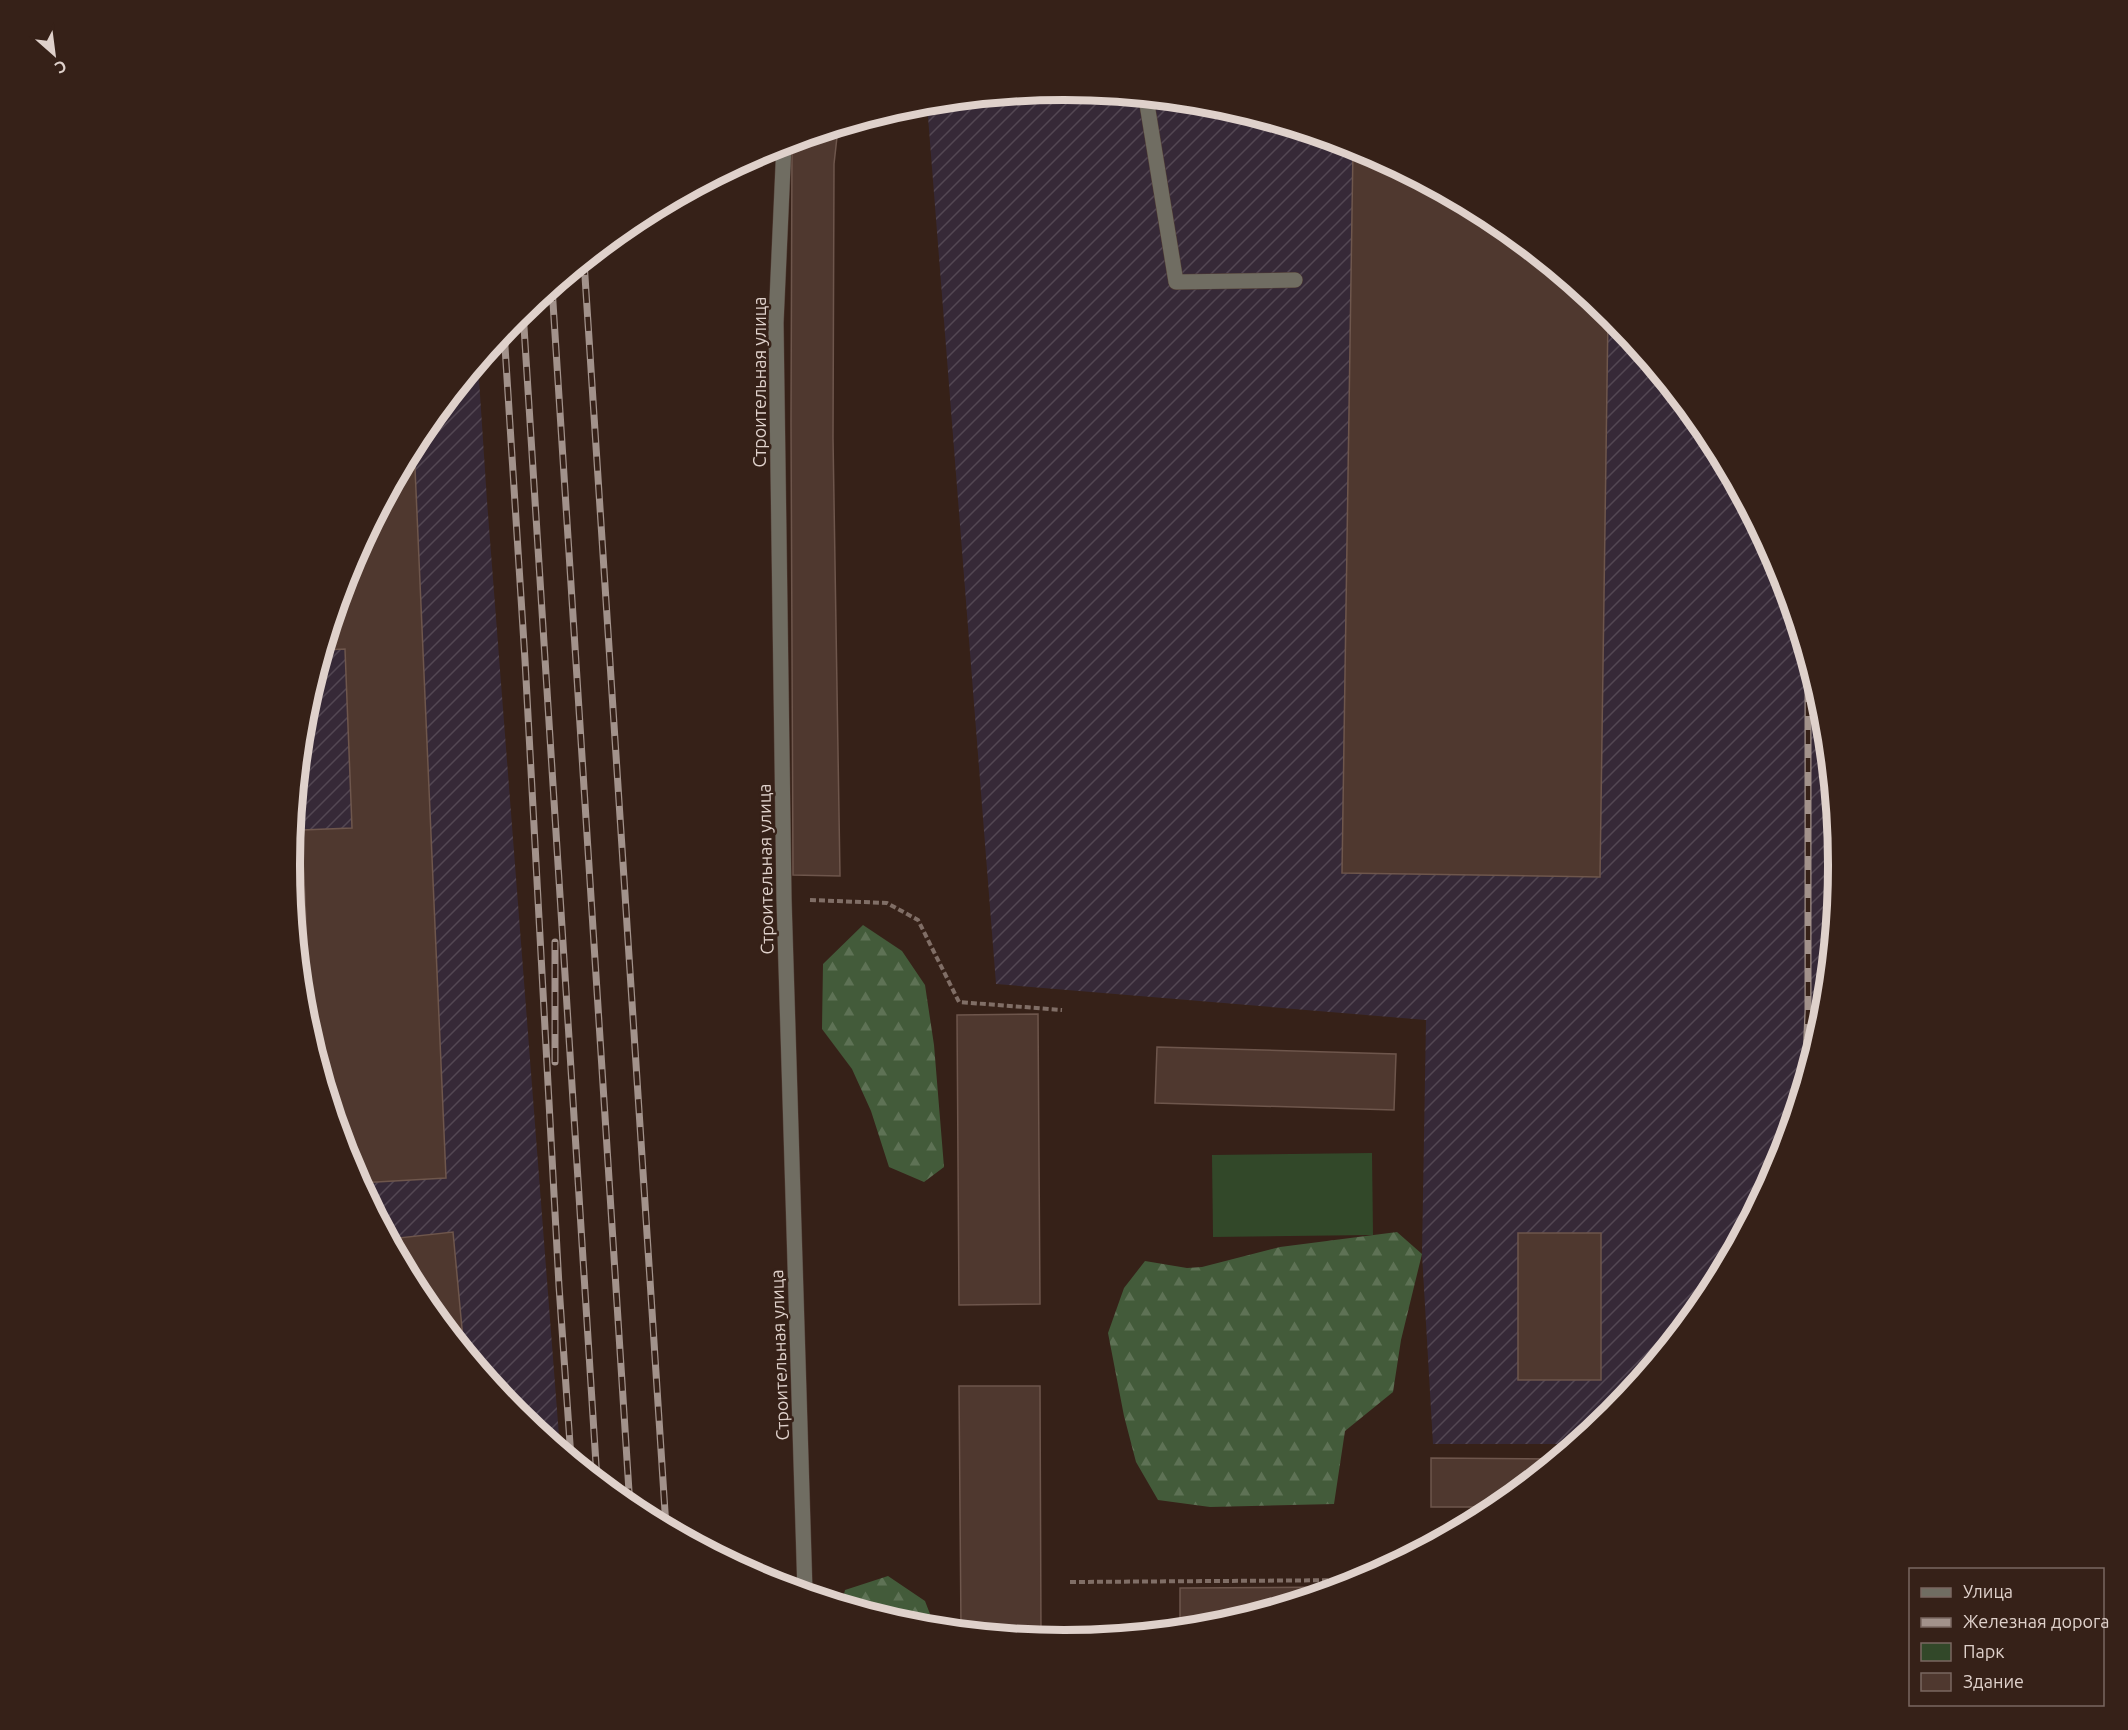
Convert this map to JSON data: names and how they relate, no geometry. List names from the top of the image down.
{
  "streets": {
    "street": ["Строительная улица"]
  },
  "legend": [
    "Улица",
    "Железная дорога",
    "Парк",
    "Здание"
  ],
  "north": "bottom right"
}
